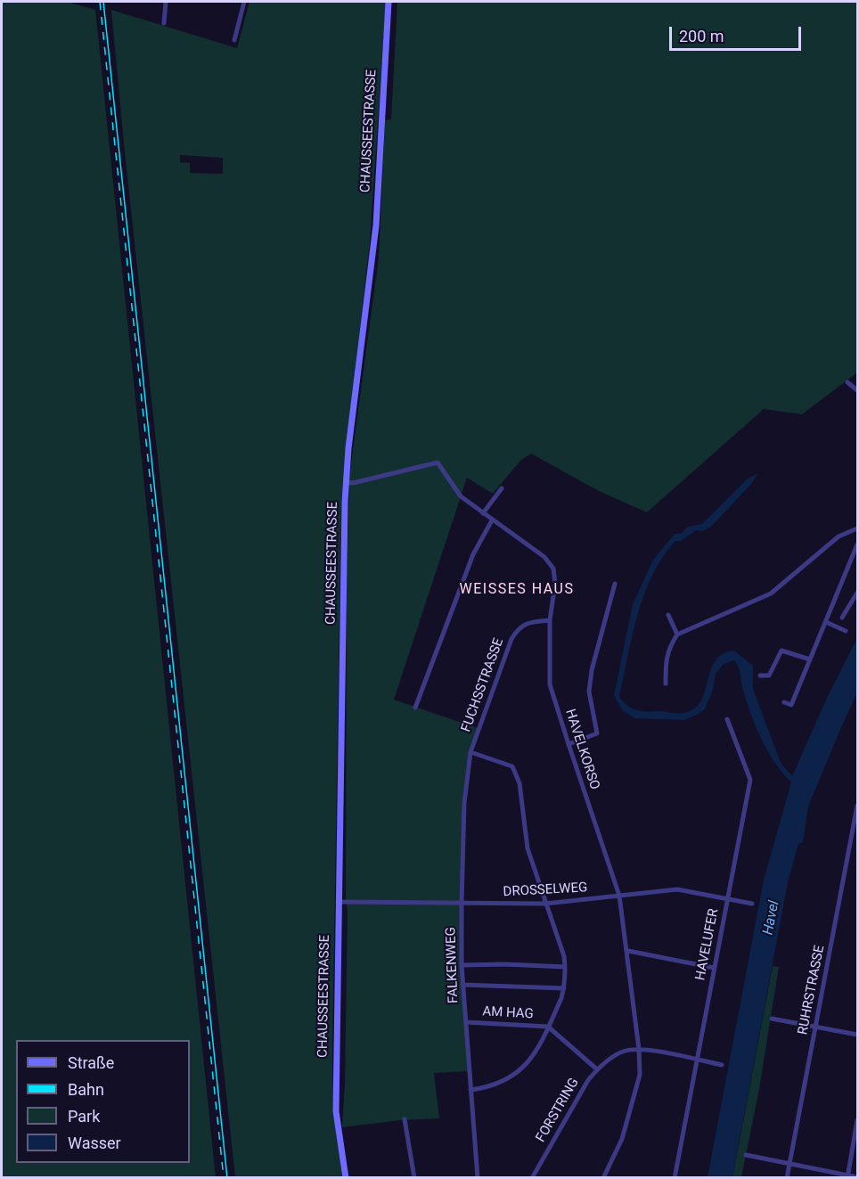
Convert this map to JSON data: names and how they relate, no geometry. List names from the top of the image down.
{
  "streets": {
    "street": [
      "CHAUSSEESTRASSE",
      "FUCHSSTRASSE",
      "HAVELKORSO",
      "DROSSELWEG",
      "HAVELUFER",
      "FALKENWEG",
      "RUHRSTRASSE",
      "AM HAG",
      "FORSTRING"
    ]
  },
  "crossings": [
    ["CHAUSSEESTRASSE", "HAVELKORSO"],
    ["CHAUSSEESTRASSE", "DROSSELWEG"],
    ["FUCHSSTRASSE", "HAVELKORSO"],
    ["FUCHSSTRASSE", "FALKENWEG"],
    ["HAVELKORSO", "DROSSELWEG"],
    ["HAVELKORSO", "FORSTRING"],
    ["DROSSELWEG", "HAVELUFER"],
    ["DROSSELWEG", "FALKENWEG"],
    ["FALKENWEG", "AM HAG"],
    ["AM HAG", "FORSTRING"]
  ],
  "districts": ["WEISSES HAUS"],
  "water": ["Havel"],
  "legend": [
    "Straße",
    "Bahn",
    "Park",
    "Wasser"
  ],
  "scale_bar": "200 m"
}
